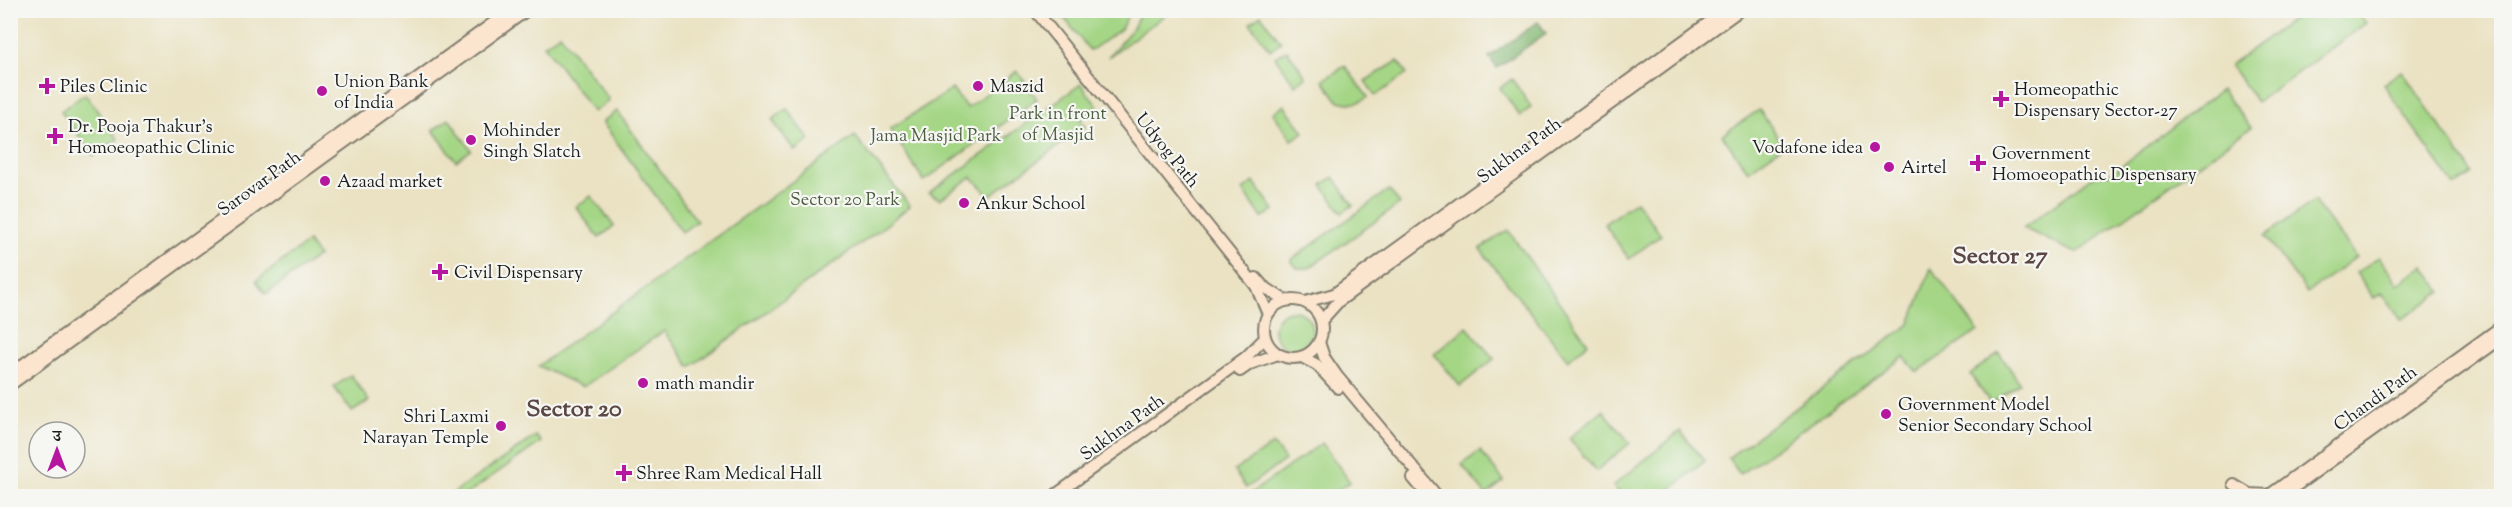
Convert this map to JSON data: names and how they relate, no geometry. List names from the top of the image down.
{
  "streets": {
    "main road": [
      "Udyog Path",
      "Sukhna Path",
      "Sarovar Path",
      "Chandi Path"
    ]
  },
  "crossings": [
    ["Udyog Path", "Sukhna Path"]
  ],
  "districts": ["Sector 27", "Sector 20"],
  "parks": ["Park in front of Masjid", "Jama Masjid Park", "Sector 20 Park"],
  "places": {
    "health": [
      "Piles Clinic",
      "Homeopathic Dispensary Sector-27",
      "Dr. Pooja Thakur's Homoeopathic Clinic",
      "Government Homoeopathic Dispensary",
      "Civil Dispensary",
      "Shree Ram Medical Hall"
    ],
    "other": [
      "Maszid",
      "Union Bank of India",
      "Mohinder Singh Slatch",
      "Vodafone idea",
      "Airtel",
      "Azaad market",
      "Ankur School",
      "math mandir",
      "Government Model Senior Secondary School",
      "Shri Laxmi Narayan Temple"
    ]
  },
  "north": "top"
}
